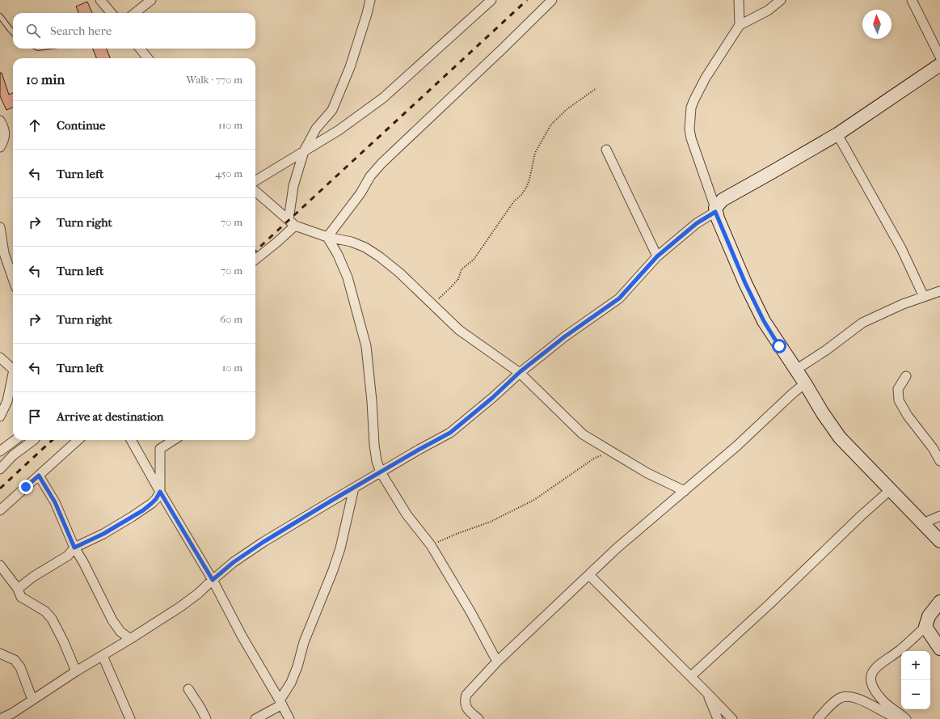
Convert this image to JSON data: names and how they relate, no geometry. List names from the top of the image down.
{
  "north": "top",
  "page": {
    "search": "Search here",
    "heading": ["10 min", "Walk · 770 m"],
    "list": [
      ["Continue", "110 m"],
      ["Turn left", "450 m"],
      ["Turn right", "70 m"],
      ["Turn left", "70 m"],
      ["Turn right", "60 m"],
      ["Turn left", "10 m"],
      "Arrive at destination"
    ],
    "map_buttons": ["+", "−"]
  }
}
